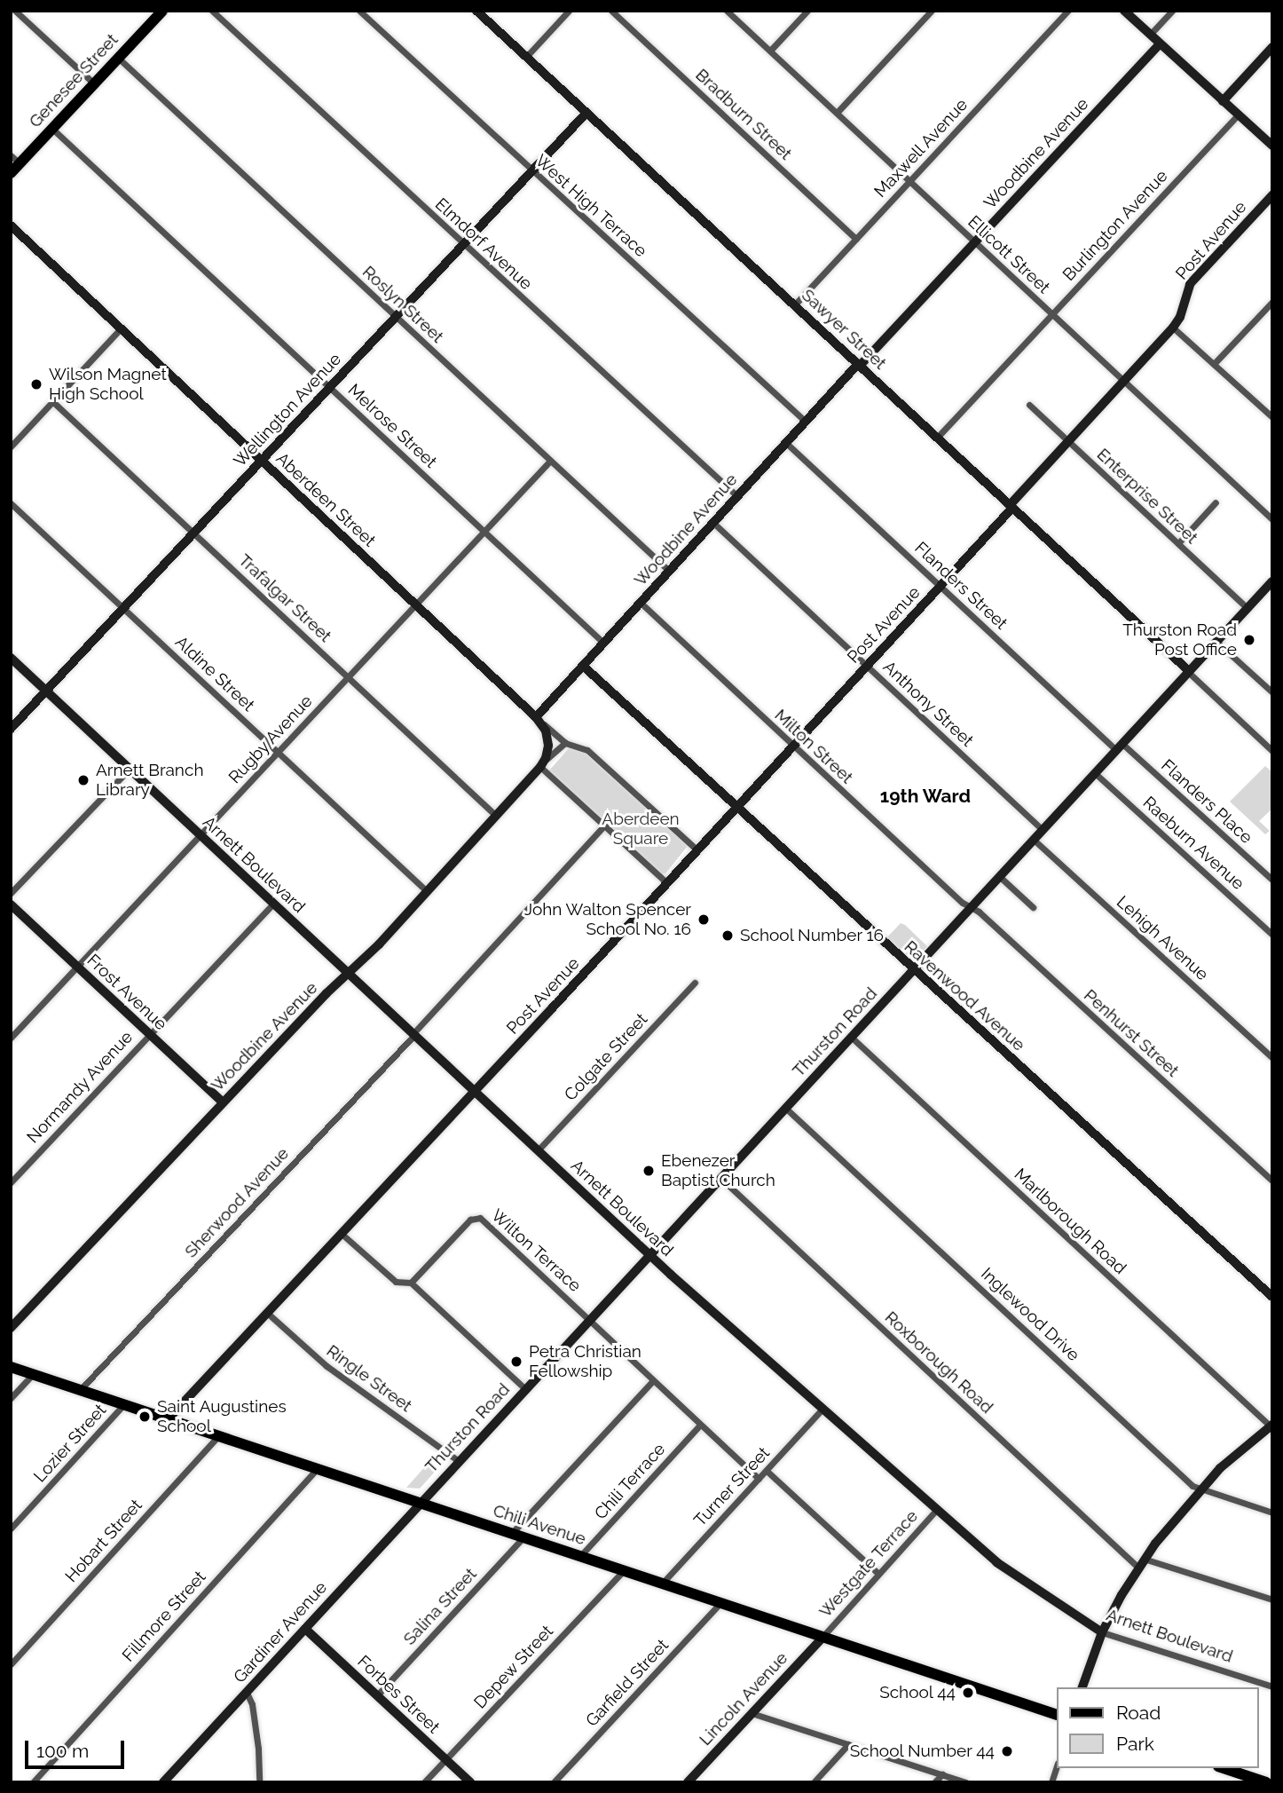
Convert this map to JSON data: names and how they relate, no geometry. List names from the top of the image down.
{
  "streets": {
    "main road": ["Genesee Street", "Chili Avenue"],
    "street": [
      "Bradburn Street",
      "Maxwell Avenue",
      "Woodbine Avenue",
      "West High Terrace",
      "Burlington Avenue",
      "Post Avenue",
      "Elmdorf Avenue",
      "Ellicott Street",
      "Roslyn Street",
      "Sawyer Street",
      "Wellington Avenue",
      "Melrose Street",
      "Enterprise Street",
      "Aberdeen Street",
      "Flanders Street",
      "Trafalgar Street",
      "Aldine Street",
      "Anthony Street",
      "Rugby Avenue",
      "Milton Street",
      "Flanders Place",
      "Raeburn Avenue",
      "Arnett Boulevard",
      "Lehigh Avenue",
      "Frost Avenue",
      "Ravenwood Avenue",
      "Thurston Road",
      "Penhurst Street",
      "Colgate Street",
      "Normandy Avenue",
      "Sherwood Avenue",
      "Marlborough Road",
      "Wilton Terrace",
      "Inglewood Drive",
      "Roxborough Road",
      "Ringle Street",
      "Lozier Street",
      "Chili Terrace",
      "Turner Street",
      "Hobart Street",
      "Westgate Terrace",
      "Salina Street",
      "Fillmore Street",
      "Gardiner Avenue",
      "Depew Street",
      "Garfield Street",
      "Forbes Street",
      "Lincoln Avenue"
    ]
  },
  "crossings": [
    ["Genesee Street", "Roslyn Street"],
    ["Genesee Street", "Melrose Street"],
    ["Bradburn Street", "Maxwell Avenue"],
    ["Maxwell Avenue", "Ellicott Street"],
    ["Maxwell Avenue", "Sawyer Street"],
    ["Woodbine Avenue", "West High Terrace"],
    ["Woodbine Avenue", "Elmdorf Avenue"],
    ["Woodbine Avenue", "Ellicott Street"],
    ["Woodbine Avenue", "Roslyn Street"],
    ["Woodbine Avenue", "Sawyer Street"],
    ["Woodbine Avenue", "Melrose Street"],
    ["Woodbine Avenue", "Aberdeen Street"],
    ["Woodbine Avenue", "Flanders Street"],
    ["Woodbine Avenue", "Trafalgar Street"],
    ["Woodbine Avenue", "Aldine Street"],
    ["Woodbine Avenue", "Anthony Street"],
    ["Woodbine Avenue", "Milton Street"],
    ["Woodbine Avenue", "Arnett Boulevard"],
    ["Woodbine Avenue", "Frost Avenue"],
    ["Woodbine Avenue", "Ravenwood Avenue"],
    ["West High Terrace", "Wellington Avenue"],
    ["Burlington Avenue", "Ellicott Street"],
    ["Burlington Avenue", "Sawyer Street"],
    ["Post Avenue", "Ellicott Street"],
    ["Post Avenue", "Sawyer Street"],
    ["Post Avenue", "Enterprise Street"],
    ["Post Avenue", "Aberdeen Street"],
    ["Post Avenue", "Flanders Street"],
    ["Post Avenue", "Anthony Street"],
    ["Post Avenue", "Milton Street"],
    ["Post Avenue", "Arnett Boulevard"],
    ["Post Avenue", "Ravenwood Avenue"],
    ["Post Avenue", "Ringle Street"],
    ["Post Avenue", "Chili Avenue"],
    ["Elmdorf Avenue", "Wellington Avenue"],
    ["Roslyn Street", "Wellington Avenue"],
    ["Roslyn Street", "Rugby Avenue"],
    ["Sawyer Street", "Wellington Avenue"],
    ["Sawyer Street", "Thurston Road"],
    ["Wellington Avenue", "Melrose Street"],
    ["Wellington Avenue", "Aberdeen Street"],
    ["Wellington Avenue", "Trafalgar Street"],
    ["Wellington Avenue", "Aldine Street"],
    ["Wellington Avenue", "Arnett Boulevard"],
    ["Melrose Street", "Rugby Avenue"],
    ["Enterprise Street", "Thurston Road"],
    ["Aberdeen Street", "Rugby Avenue"],
    ["Flanders Street", "Flanders Place"],
    ["Flanders Street", "Thurston Road"],
    ["Trafalgar Street", "Rugby Avenue"],
    ["Aldine Street", "Rugby Avenue"],
    ["Anthony Street", "Thurston Road"],
    ["Rugby Avenue", "Arnett Boulevard"],
    ["Rugby Avenue", "Frost Avenue"],
    ["Milton Street", "Thurston Road"],
    ["Milton Street", "Penhurst Street"],
    ["Flanders Place", "Thurston Road"],
    ["Raeburn Avenue", "Thurston Road"],
    ["Arnett Boulevard", "Thurston Road"],
    ["Arnett Boulevard", "Colgate Street"],
    ["Arnett Boulevard", "Normandy Avenue"],
    ["Arnett Boulevard", "Sherwood Avenue"],
    ["Arnett Boulevard", "Turner Street"],
    ["Arnett Boulevard", "Westgate Terrace"],
    ["Lehigh Avenue", "Thurston Road"],
    ["Frost Avenue", "Normandy Avenue"],
    ["Ravenwood Avenue", "Thurston Road"],
    ["Thurston Road", "Penhurst Street"],
    ["Thurston Road", "Marlborough Road"],
    ["Thurston Road", "Wilton Terrace"],
    ["Thurston Road", "Inglewood Drive"],
    ["Thurston Road", "Roxborough Road"],
    ["Thurston Road", "Ringle Street"],
    ["Thurston Road", "Chili Avenue"],
    ["Thurston Road", "Gardiner Avenue"],
    ["Sherwood Avenue", "Chili Avenue"],
    ["Lozier Street", "Chili Avenue"],
    ["Chili Terrace", "Chili Avenue"],
    ["Turner Street", "Chili Avenue"],
    ["Chili Avenue", "Hobart Street"],
    ["Chili Avenue", "Westgate Terrace"],
    ["Chili Avenue", "Salina Street"],
    ["Chili Avenue", "Fillmore Street"],
    ["Chili Avenue", "Gardiner Avenue"],
    ["Chili Avenue", "Depew Street"],
    ["Chili Avenue", "Garfield Street"],
    ["Chili Avenue", "Lincoln Avenue"],
    ["Westgate Terrace", "Lincoln Avenue"],
    ["Salina Street", "Forbes Street"],
    ["Gardiner Avenue", "Forbes Street"],
    ["Depew Street", "Forbes Street"]
  ],
  "districts": ["19th Ward"],
  "parks": ["Aberdeen Square"],
  "places": [
    "Wilson Magnet High School",
    "Thurston Road Post Office",
    "Arnett Branch Library",
    "John Walton Spencer School No. 16",
    "School Number 16",
    "Ebenezer Baptist Church",
    "Petra Christian Fellowship",
    "Saint Augustines School",
    "School 44",
    "School Number 44"
  ],
  "legend": ["Road", "Park"],
  "scale_bar": "100 m"
}
